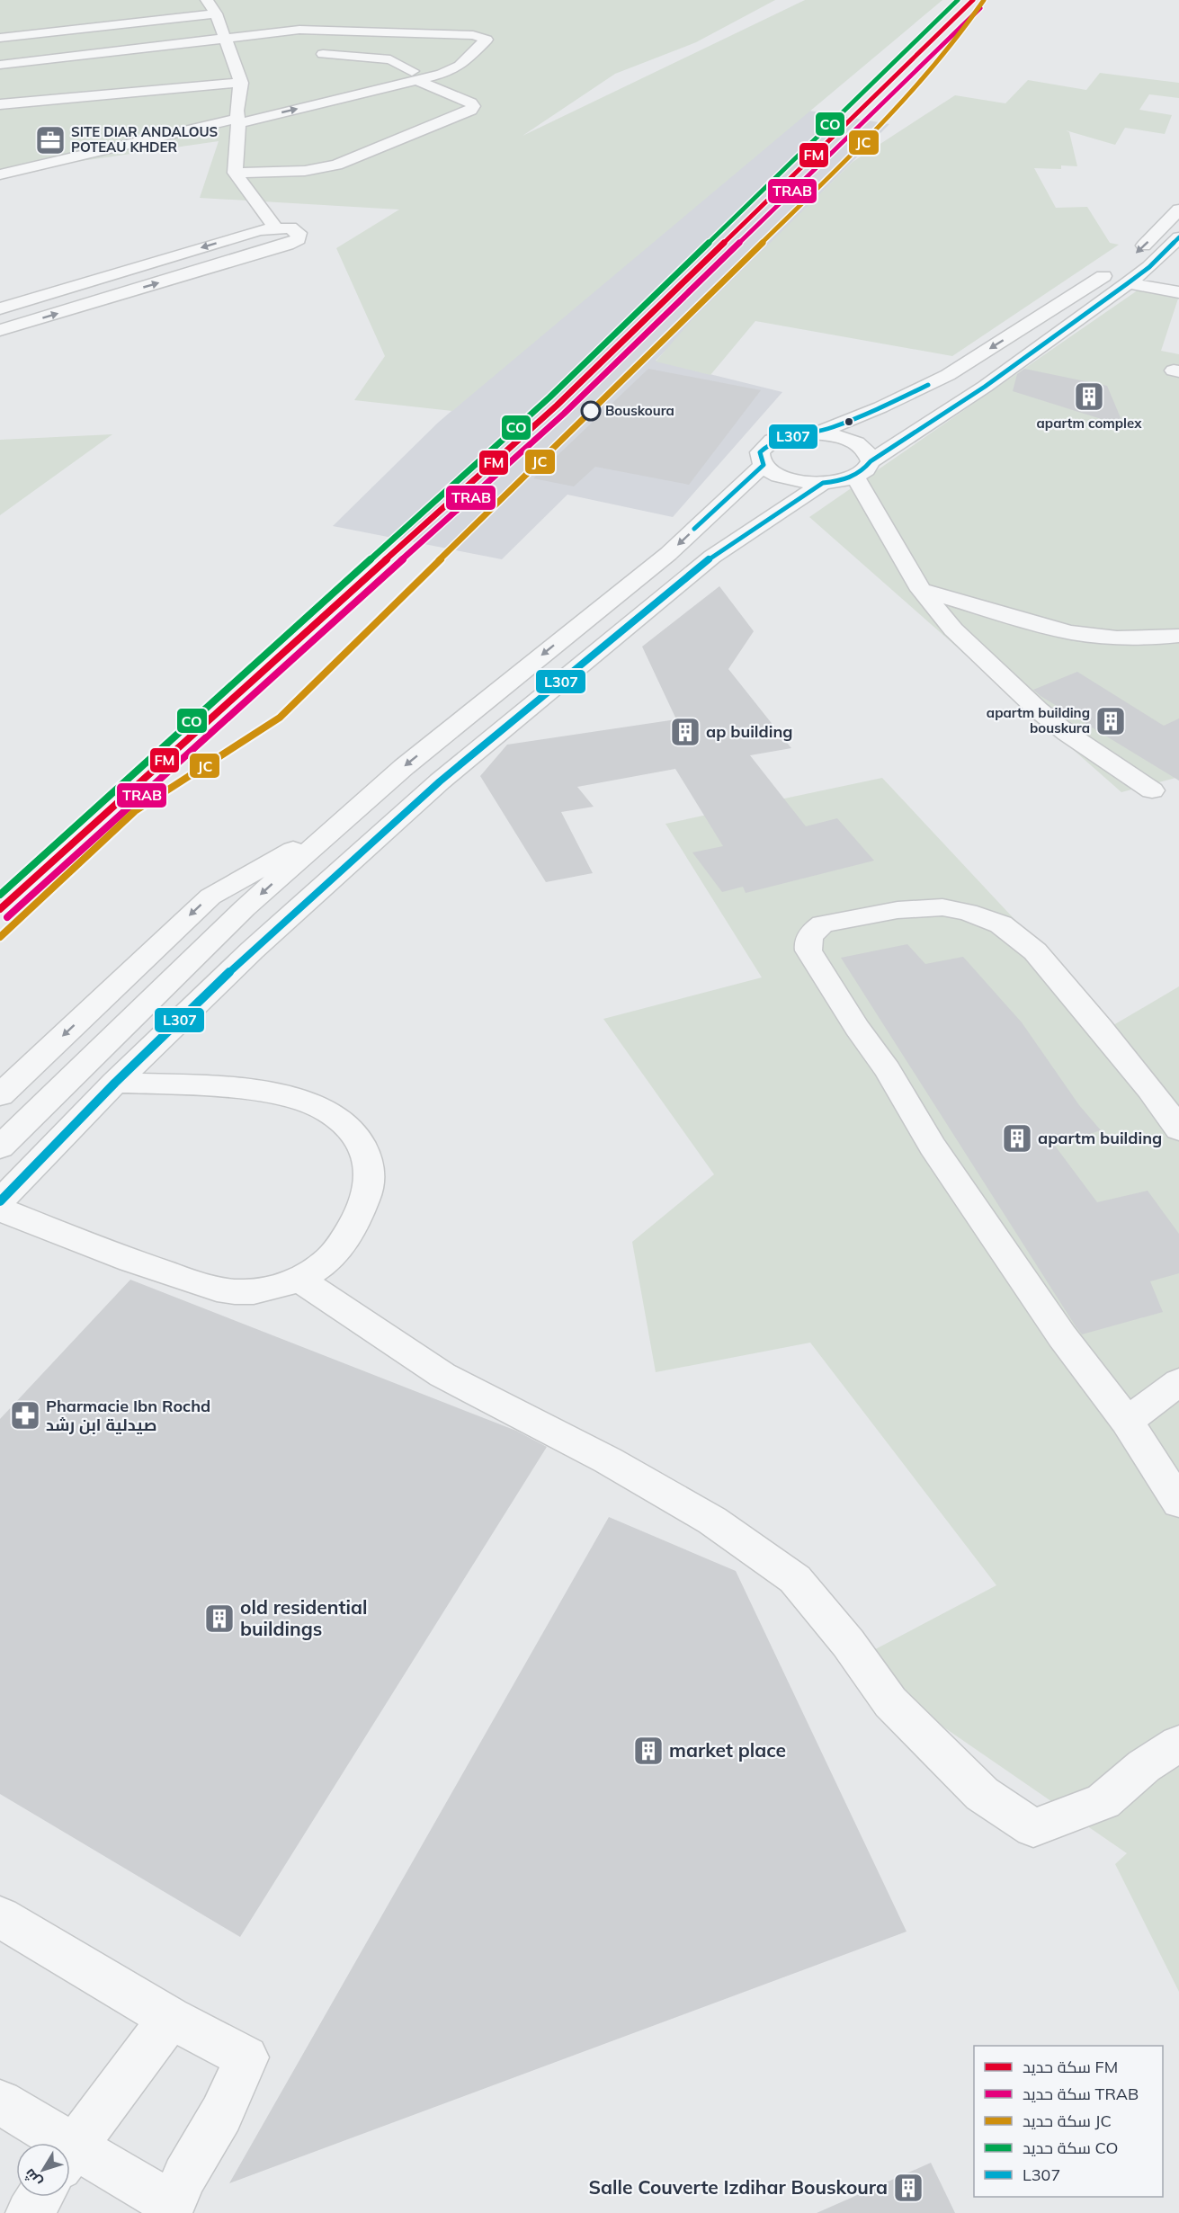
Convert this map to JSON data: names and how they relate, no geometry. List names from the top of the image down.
{
  "places": {
    "office": ["SITE DIAR ANDALOUS POTEAU KHDER"],
    "building": [
      "apartm complex",
      "apartm building bouskura",
      "ap building",
      "apartm building",
      "old residential buildings",
      "market place",
      "Salle Couverte Izdihar Bouskoura"
    ],
    "other": ["Bouskoura"],
    "pharmacy": ["Pharmacie Ibn Rochd صيدلية ابن رشد"]
  },
  "lines": [
    "rail line FM",
    "rail line JC",
    "rail line CO",
    "rail line TRAB",
    "transit line L307"
  ],
  "legend": [
    "سكة حديد FM",
    "سكة حديد TRAB",
    "سكة حديد JC",
    "سكة حديد CO",
    "L307"
  ],
  "north": "bottom left"
}
